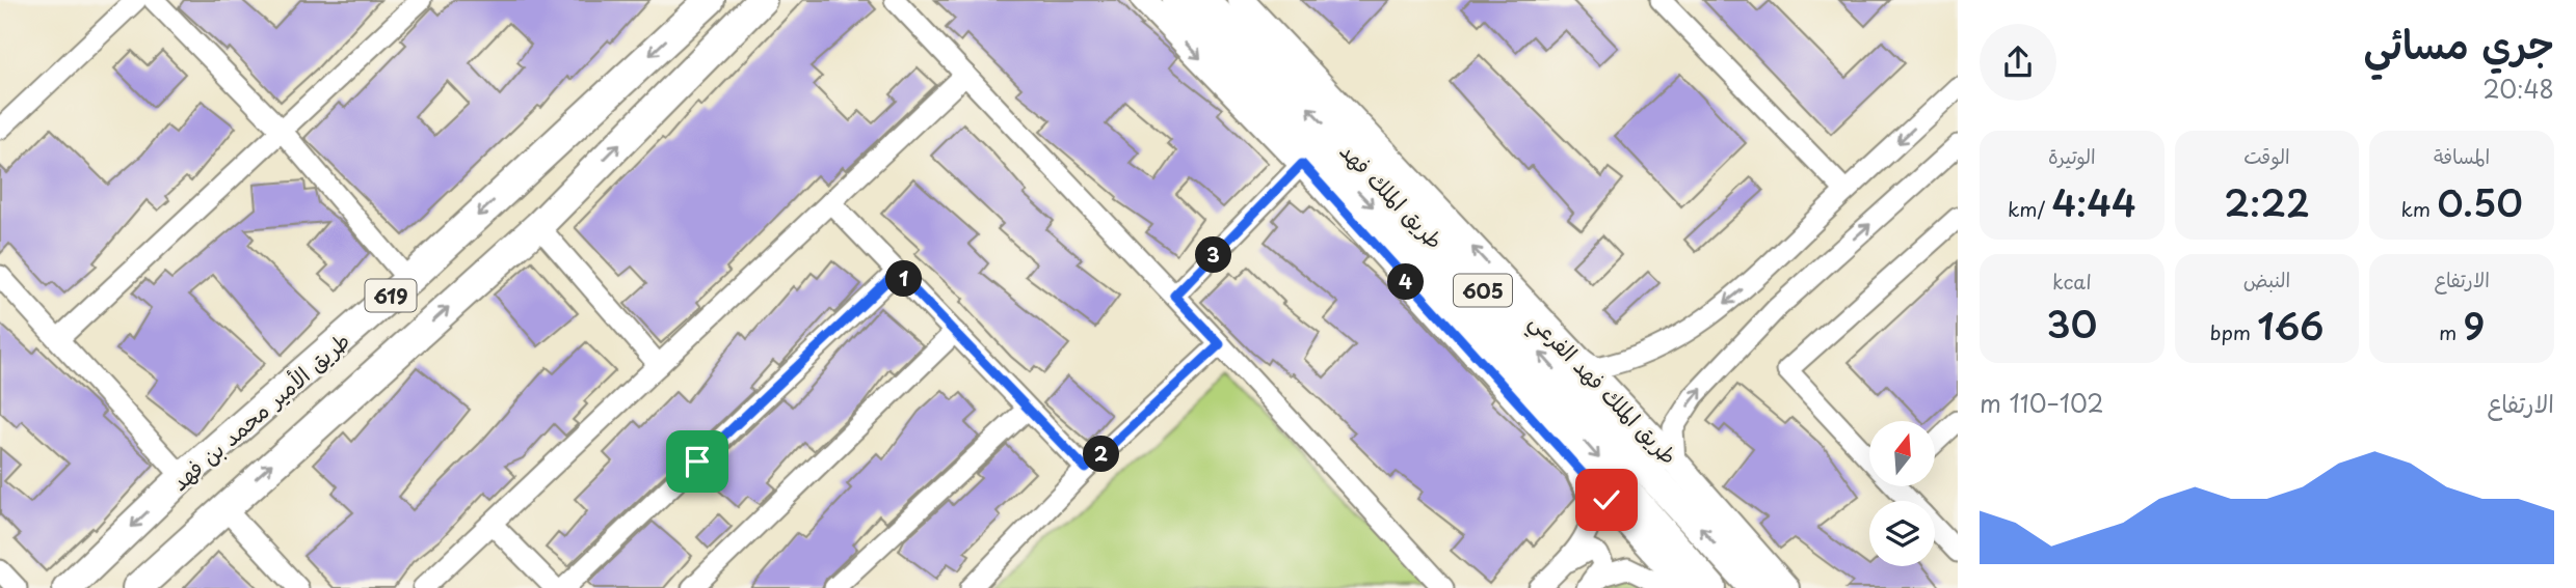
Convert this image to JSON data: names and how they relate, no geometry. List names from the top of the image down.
{
  "streets": {
    "highway": [
      "طريق الملك فهد",
      "605",
      "619",
      "طريق الأمير محمد بن فهد"
    ],
    "main road": ["طريق الملك فهد الفرعي"]
  },
  "north": "top",
  "page": {
    "heading": ["جري مسائي", "20:48"],
    "stats": [
      ["المسافة", "0.50 km"],
      ["الوقت", "2:22"],
      ["الوتيرة", "4:44 /km"],
      ["الارتفاع", "9 m"],
      ["النبض", "166 bpm"],
      ["kcal", "30"]
    ],
    "pins": [
      "3",
      "1",
      "4",
      "2"
    ],
    "chart": ["الارتفاع", "102–110 m"]
  }
}
